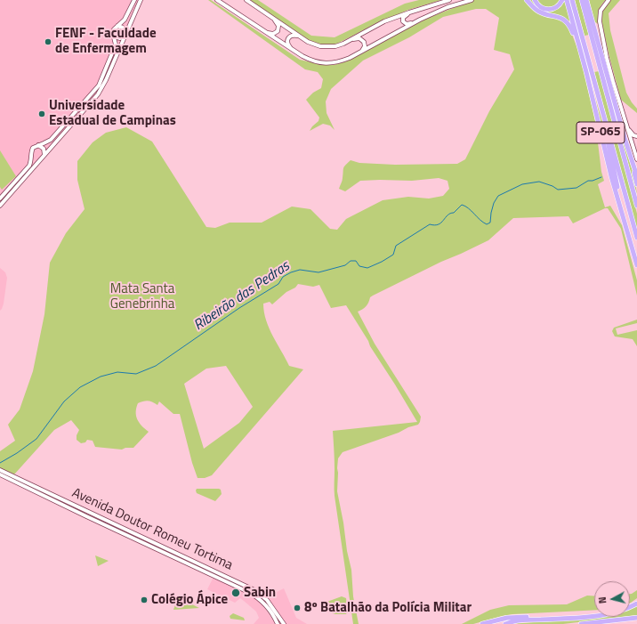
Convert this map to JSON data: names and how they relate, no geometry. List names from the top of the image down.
{
  "streets": {
    "highway": ["SP-065"],
    "main road": ["Avenida Doutor Romeu Tortima"]
  },
  "water": ["Ribeirão das Pedras"],
  "parks": ["Mata Santa Genebrinha"],
  "places": [
    "FENF - Faculdade de Enfermagem",
    "Universidade Estadual de Campinas",
    "Sabin",
    "Colégio Ápice",
    "8º Batalhão da Polícia Militar"
  ],
  "north": "left"
}
